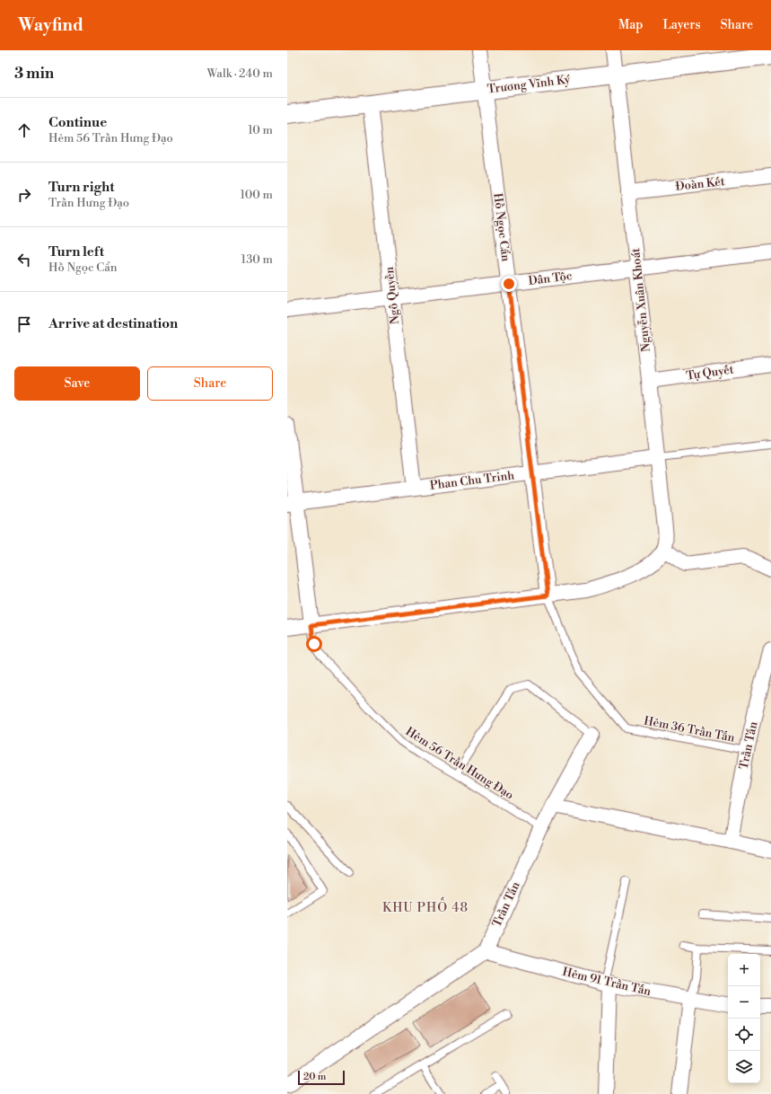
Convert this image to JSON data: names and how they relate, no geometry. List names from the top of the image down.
{
  "streets": {
    "street": [
      "Trương Vĩnh Ký",
      "Đoàn Kết",
      "Hồ Ngọc Cẩn",
      "Dân Tộc",
      "Ngô Quyền",
      "Nguyễn Xuân Khoát",
      "Tự Quyết",
      "Phan Chu Trinh",
      "Trần Tấn",
      "Hẻm 91 Trần Tấn"
    ],
    "lane": ["Hẻm 36 Trần Tấn", "Hẻm 56 Trần Hưng Đạo"]
  },
  "crossings": [
    ["Trương Vĩnh Ký", "Hồ Ngọc Cẩn"],
    ["Trương Vĩnh Ký", "Ngô Quyền"],
    ["Trương Vĩnh Ký", "Nguyễn Xuân Khoát"],
    ["Đoàn Kết", "Nguyễn Xuân Khoát"],
    ["Hồ Ngọc Cẩn", "Dân Tộc"],
    ["Hồ Ngọc Cẩn", "Phan Chu Trinh"],
    ["Hồ Ngọc Cẩn", "Hẻm 36 Trần Tấn"],
    ["Dân Tộc", "Ngô Quyền"],
    ["Dân Tộc", "Nguyễn Xuân Khoát"],
    ["Ngô Quyền", "Phan Chu Trinh"],
    ["Nguyễn Xuân Khoát", "Tự Quyết"],
    ["Nguyễn Xuân Khoát", "Phan Chu Trinh"],
    ["Hẻm 36 Trần Tấn", "Trần Tấn"],
    ["Trần Tấn", "Hẻm 56 Trần Hưng Đạo"],
    ["Trần Tấn", "Hẻm 91 Trần Tấn"]
  ],
  "districts": ["KHU PHỐ 48"],
  "scale_bar": "20 m",
  "page": {
    "header": "Wayfind",
    "nav": ["Map", "Layers", "Share"],
    "heading": ["3 min", "Walk · 240 m"],
    "list": [
      ["Continue", "Hẻm 56 Trần Hưng Đạo", "10 m"],
      ["Turn right", "Trần Hưng Đạo", "100 m"],
      ["Turn left", "Hồ Ngọc Cẩn", "130 m"],
      "Arrive at destination"
    ],
    "buttons": ["Save", "Share"],
    "map_buttons": ["+", "−"],
    "scale": "20 m"
  }
}
